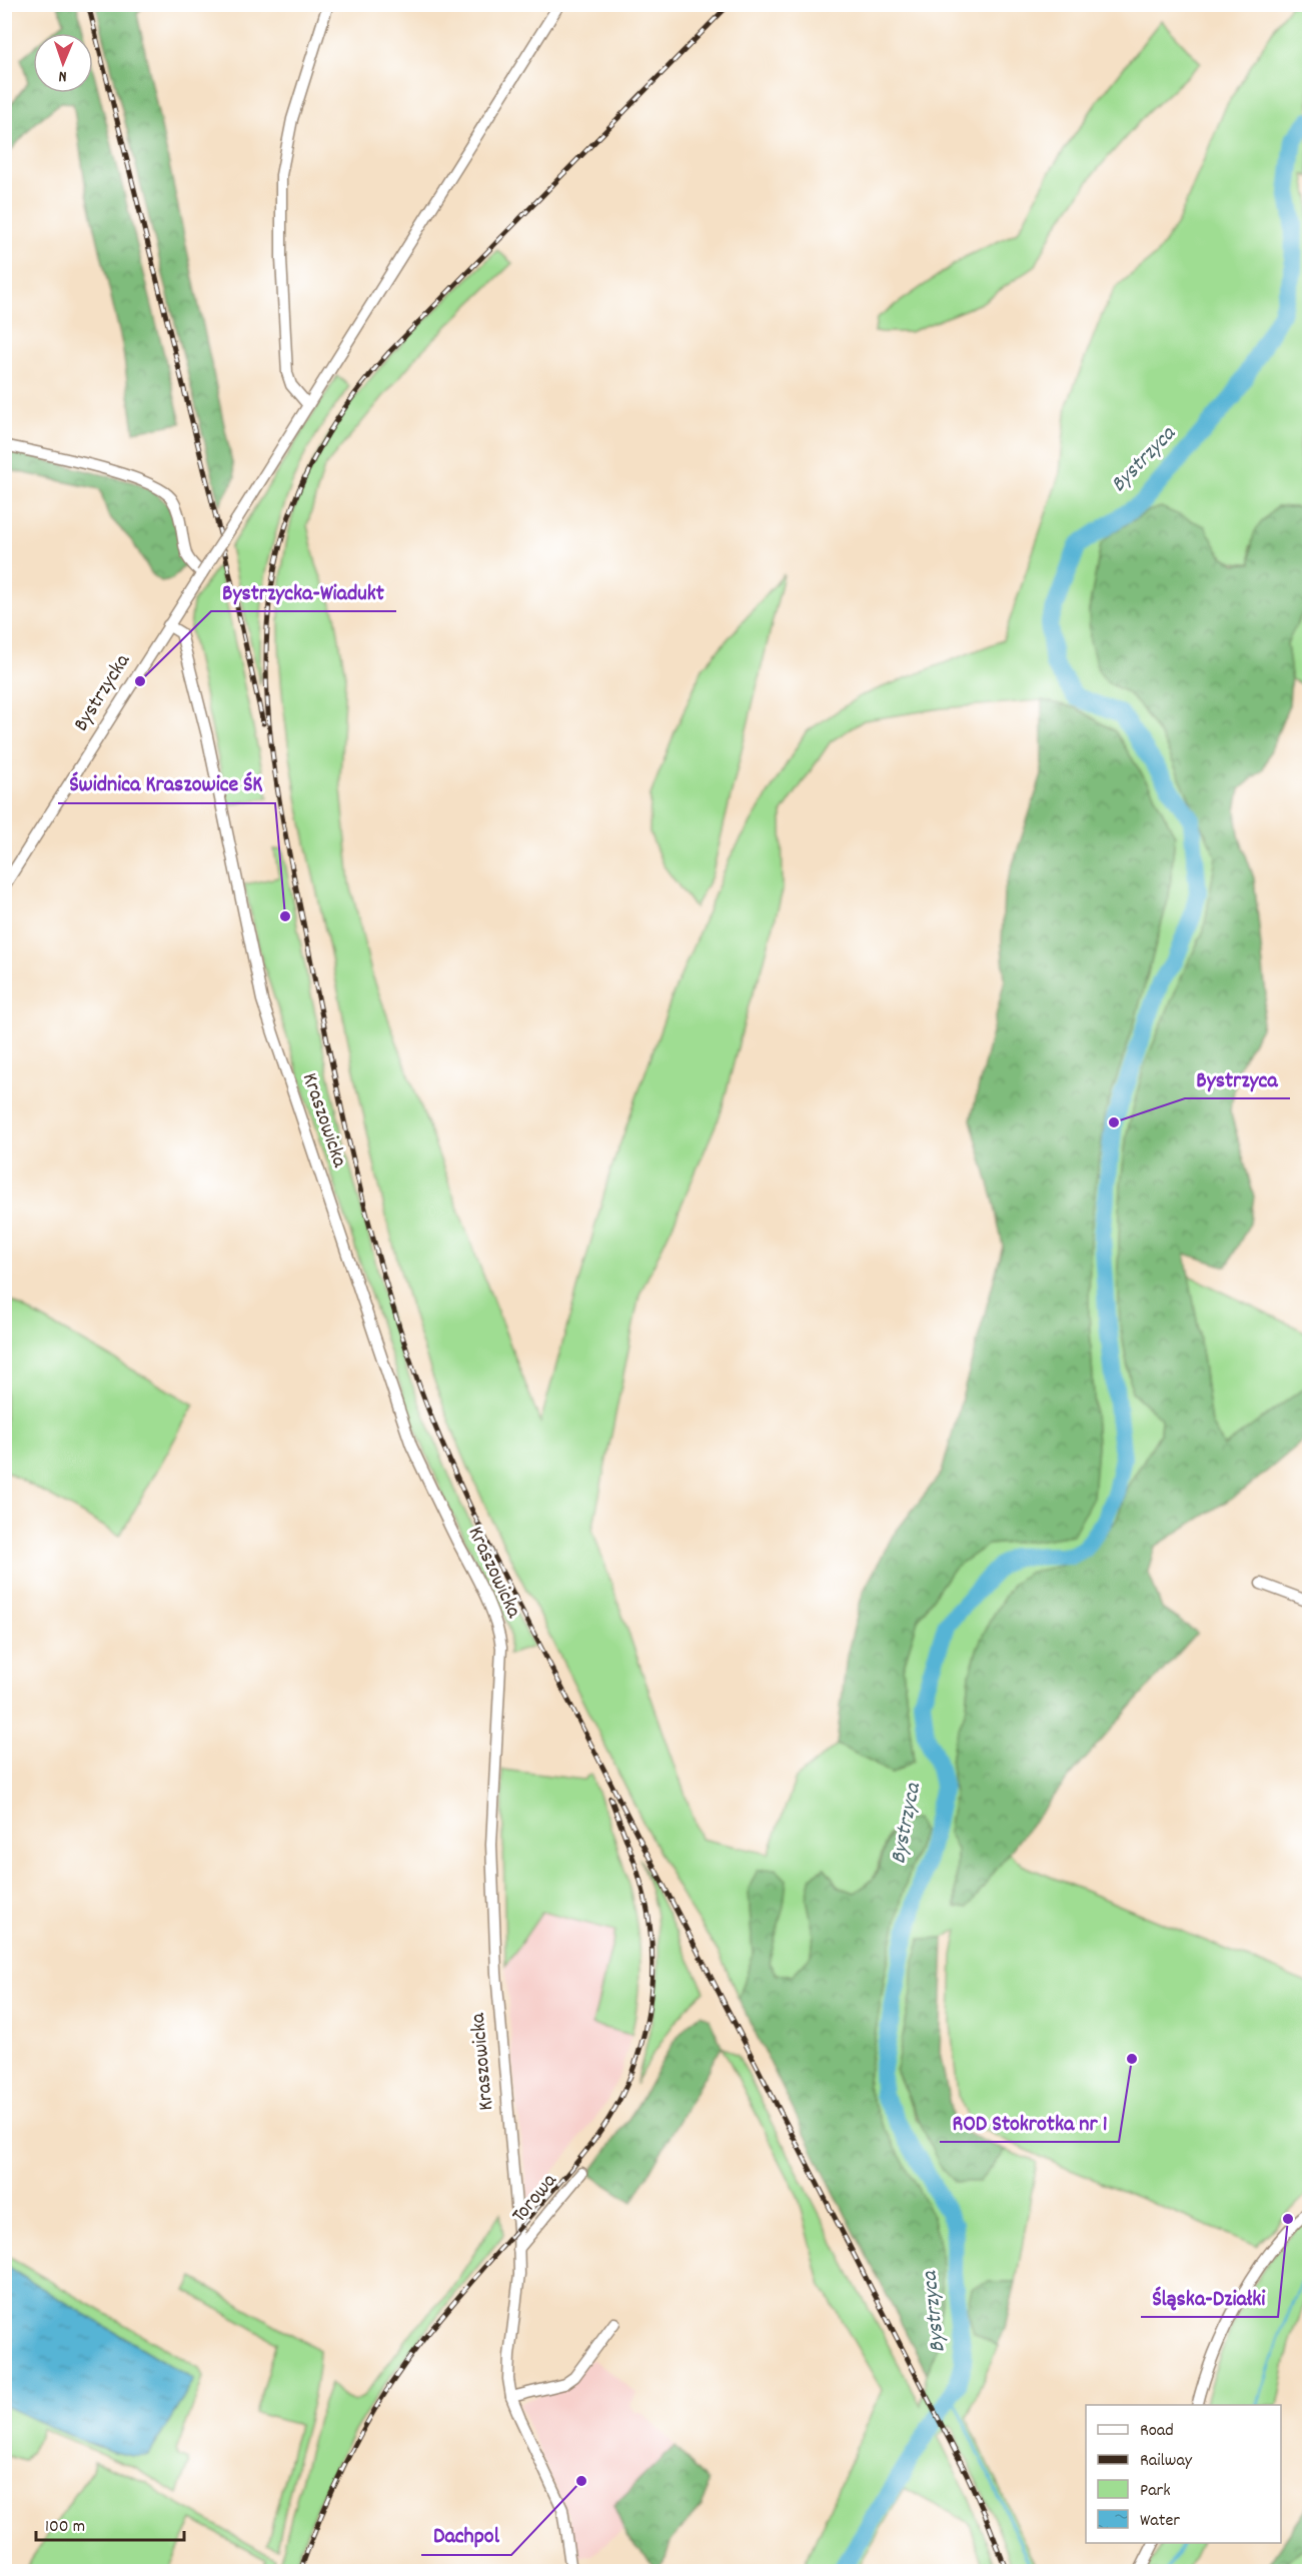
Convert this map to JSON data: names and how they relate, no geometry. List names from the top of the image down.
{
  "streets": {
    "street": ["Bystrzycka", "Kraszowicka", "Torowa"]
  },
  "crossings": [
    ["Bystrzycka", "Kraszowicka"],
    ["Kraszowicka", "Torowa"]
  ],
  "water": ["Bystrzyca"],
  "places": [
    "Bystrzycka-Wiadukt",
    "Świdnica Kraszowice ŚK",
    "Bystrzyca",
    "ROD Stokrotka nr 1",
    "Śląska-Działki",
    "Dachpol"
  ],
  "legend": [
    "Road",
    "Railway",
    "Park",
    "Water"
  ],
  "scale_bar": "100 m",
  "north": "bottom"
}
